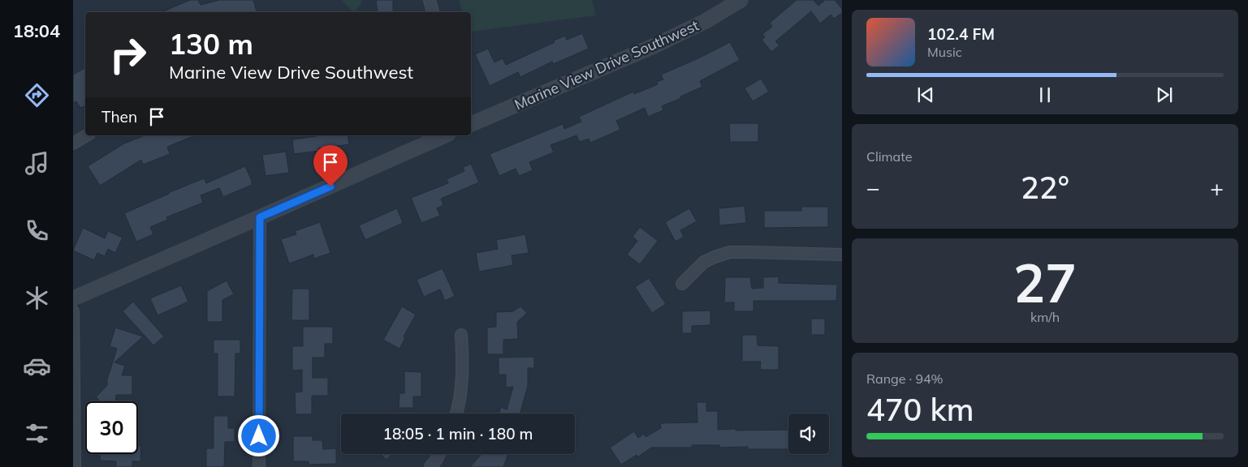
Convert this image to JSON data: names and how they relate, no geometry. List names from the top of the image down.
{
  "streets": {
    "street": ["Marine View Drive Southwest"]
  },
  "page": {
    "tabs": "18:04",
    "turn": ["130 m", "Marine View Drive Southwest"],
    "song": ["102.4 FM", "Music"],
    "then": "Then",
    "tile": [
      "Climate",
      ["27", "km/h"],
      ["Range · 94%", "470 km"]
    ],
    "heat": ["−", "22°", "+"],
    "limit": "30",
    "trip": "18:05 · 1 min · 180 m"
  }
}
